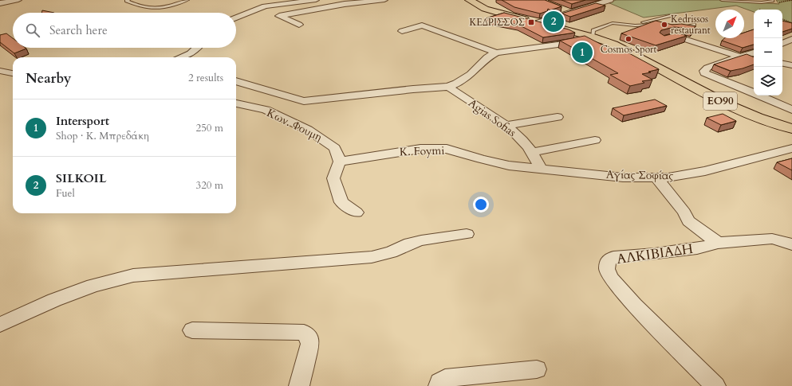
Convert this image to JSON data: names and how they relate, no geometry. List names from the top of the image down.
{
  "streets": {
    "main road": ["ΕΟ90"],
    "street": [
      "Agias Sofias",
      "Κων. Φουμη",
      "K. Foymi",
      "Αγίας Σοφίας",
      "ΑΛΚΙΒΙΑΔΗ"
    ]
  },
  "crossings": [
    ["Agias Sofias", "K. Foymi"],
    ["Agias Sofias", "Αγίας Σοφίας"],
    ["Κων. Φουμη", "K. Foymi"],
    ["K. Foymi", "Αγίας Σοφίας"]
  ],
  "places": {
    "transit": ["ΚΕΔΡΙΣΣΟΣ"],
    "other": ["Kedrissos restaurant", "Cosmos Sport"]
  },
  "north": "top right",
  "page": {
    "map_buttons": ["+", "−"],
    "pins": ["2", "1"],
    "search": "Search here",
    "heading": ["Nearby", "2 results"],
    "list": [
      {
        "mark": "1",
        "name": "Intersport",
        "note": "Shop · Κ. Μπρεδάκη",
        "value": "250 m"
      },
      {
        "mark": "2",
        "name": "SILKOIL",
        "note": "Fuel",
        "value": "320 m"
      }
    ]
  }
}
